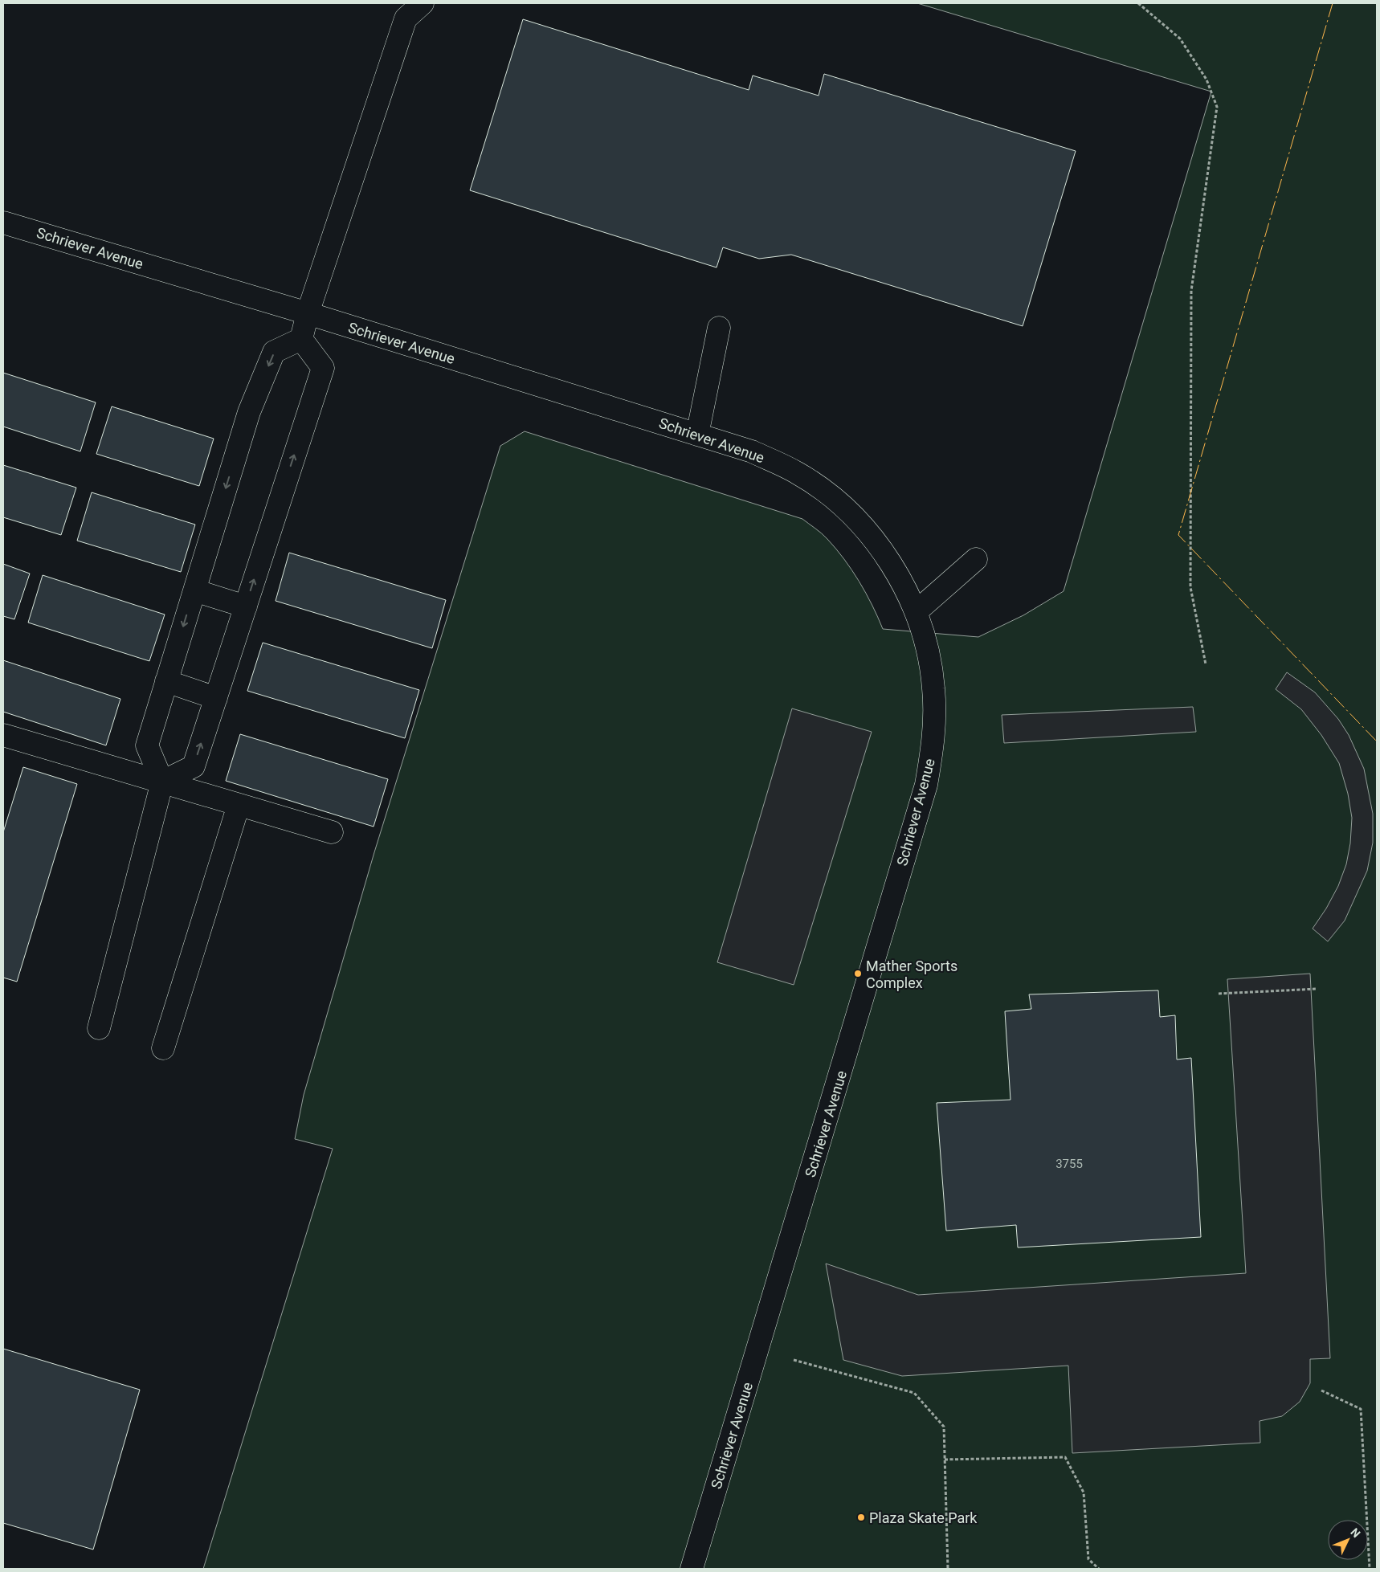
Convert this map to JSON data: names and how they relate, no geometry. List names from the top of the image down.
{
  "streets": {
    "street": ["Schriever Avenue"]
  },
  "places": ["Mather Sports Complex", "Plaza Skate Park"],
  "house_numbers": ["3755"],
  "north": "top right"
}
